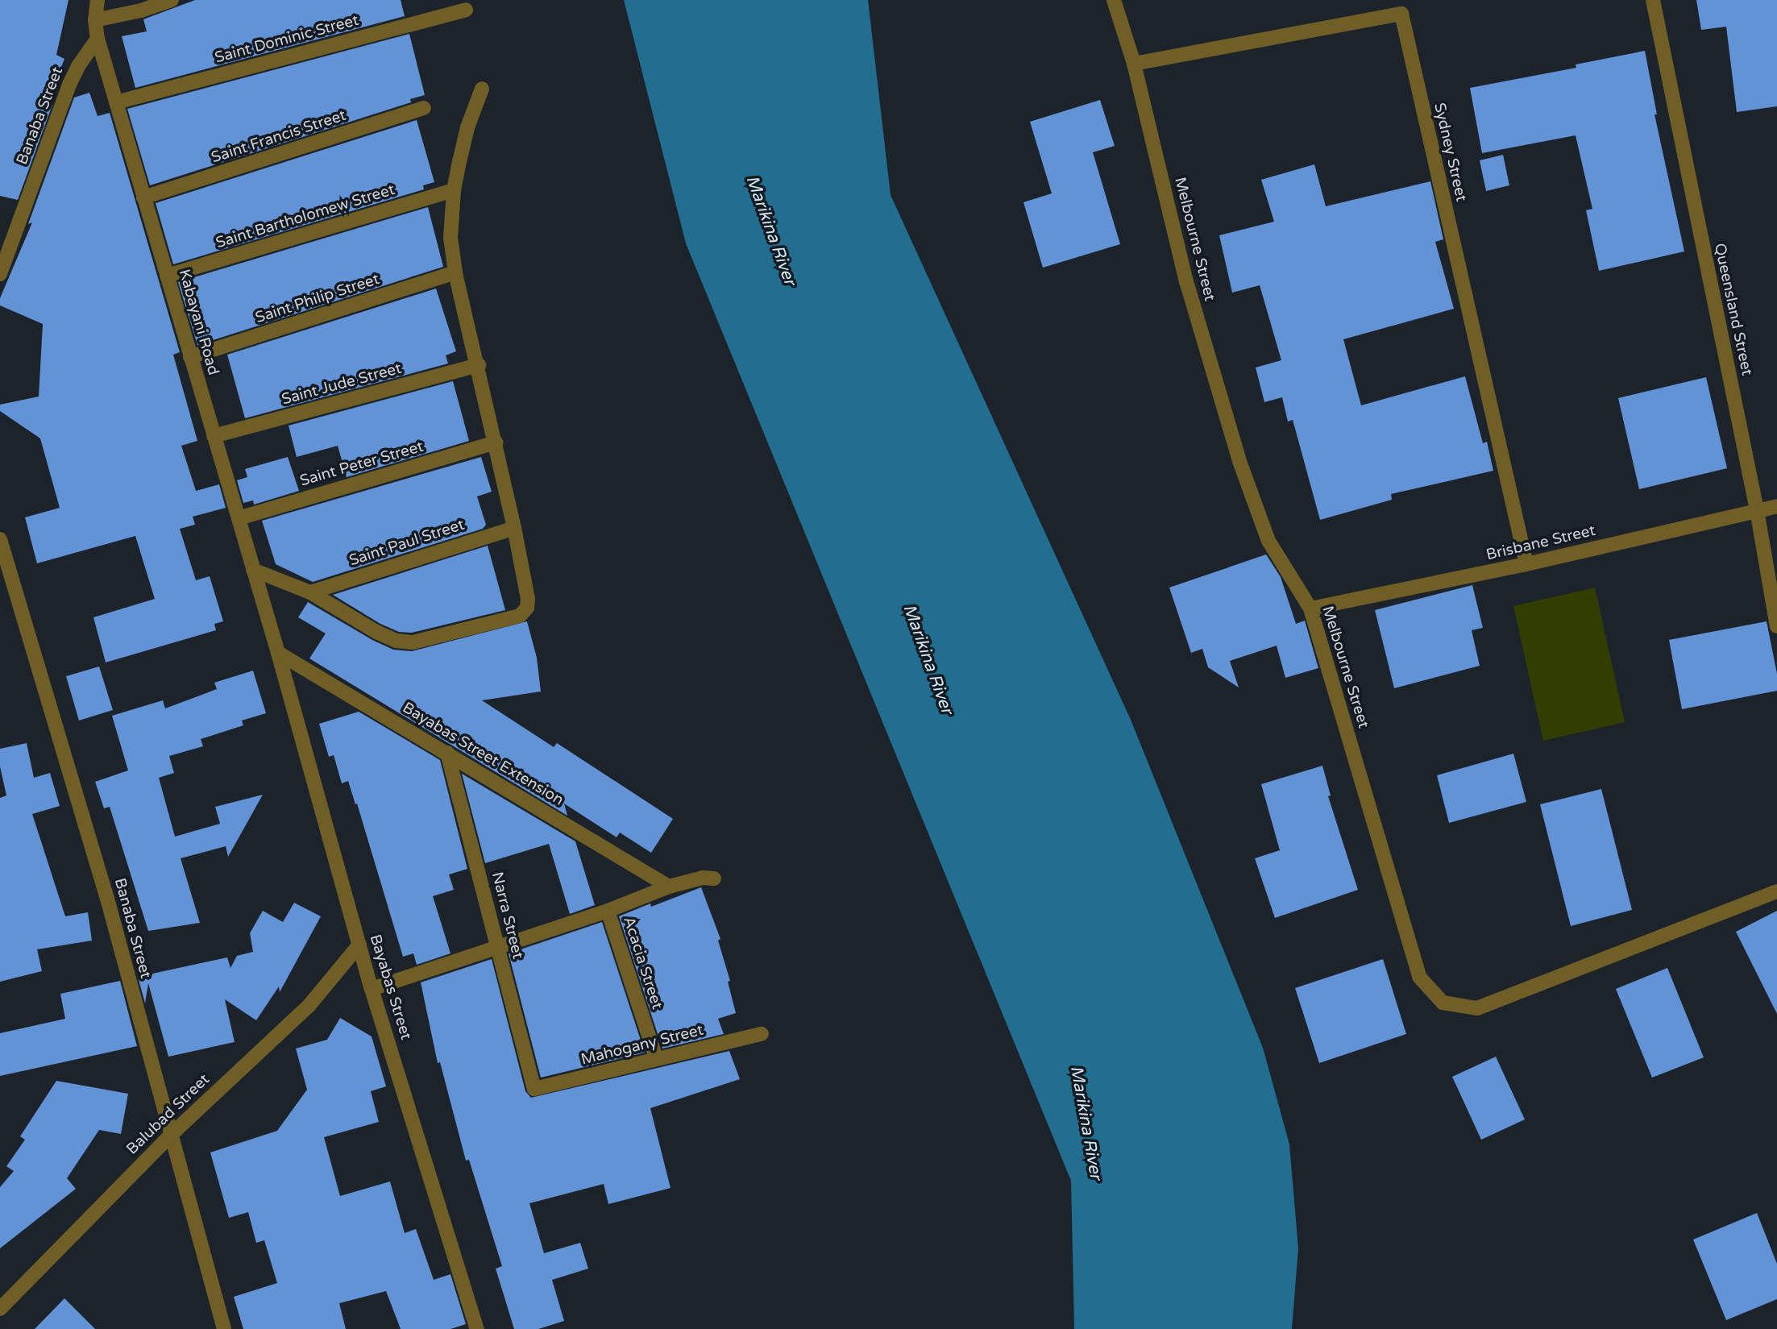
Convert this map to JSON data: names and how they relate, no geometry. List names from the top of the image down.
{
  "streets": {
    "street": [
      "Saint Dominic Street",
      "Banaba Street",
      "Saint Francis Street",
      "Sydney Street",
      "Saint Bartholomew Street",
      "Melbourne Street",
      "Saint Philip Street",
      "Queensland Street",
      "Kabayani Road",
      "Saint Jude Street",
      "Saint Peter Street",
      "Saint Paul Street",
      "Brisbane Street",
      "Bayabas Street Extension",
      "Narra Street",
      "Acacia Street",
      "Bayabas Street",
      "Mahogany Street",
      "Balubad Street"
    ]
  },
  "crossings": [
    ["Saint Dominic Street", "Kabayani Road"],
    ["Banaba Street", "Kabayani Road"],
    ["Banaba Street", "Balubad Street"],
    ["Saint Francis Street", "Kabayani Road"],
    ["Sydney Street", "Melbourne Street"],
    ["Sydney Street", "Brisbane Street"],
    ["Saint Bartholomew Street", "Kabayani Road"],
    ["Melbourne Street", "Brisbane Street"],
    ["Saint Philip Street", "Kabayani Road"],
    ["Queensland Street", "Brisbane Street"],
    ["Kabayani Road", "Saint Jude Street"],
    ["Kabayani Road", "Saint Peter Street"],
    ["Kabayani Road", "Bayabas Street Extension"],
    ["Kabayani Road", "Bayabas Street"],
    ["Bayabas Street Extension", "Narra Street"],
    ["Bayabas Street Extension", "Bayabas Street"],
    ["Narra Street", "Mahogany Street"],
    ["Acacia Street", "Mahogany Street"],
    ["Bayabas Street", "Balubad Street"]
  ],
  "water": ["Marikina River"]
}
